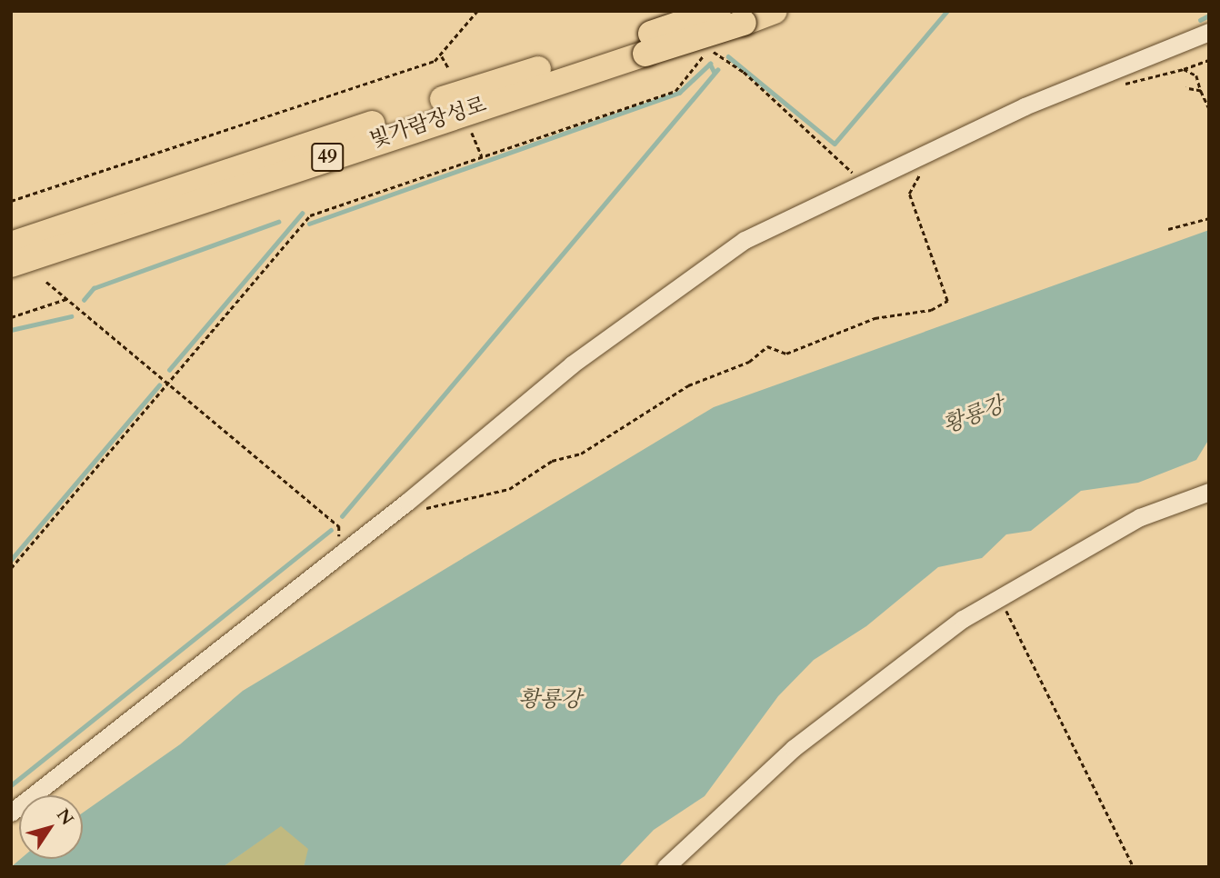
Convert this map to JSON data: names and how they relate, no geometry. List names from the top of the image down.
{
  "streets": {
    "highway": ["빛가람장성로", "49"]
  },
  "water": ["황룡강"],
  "north": "top right"
}
